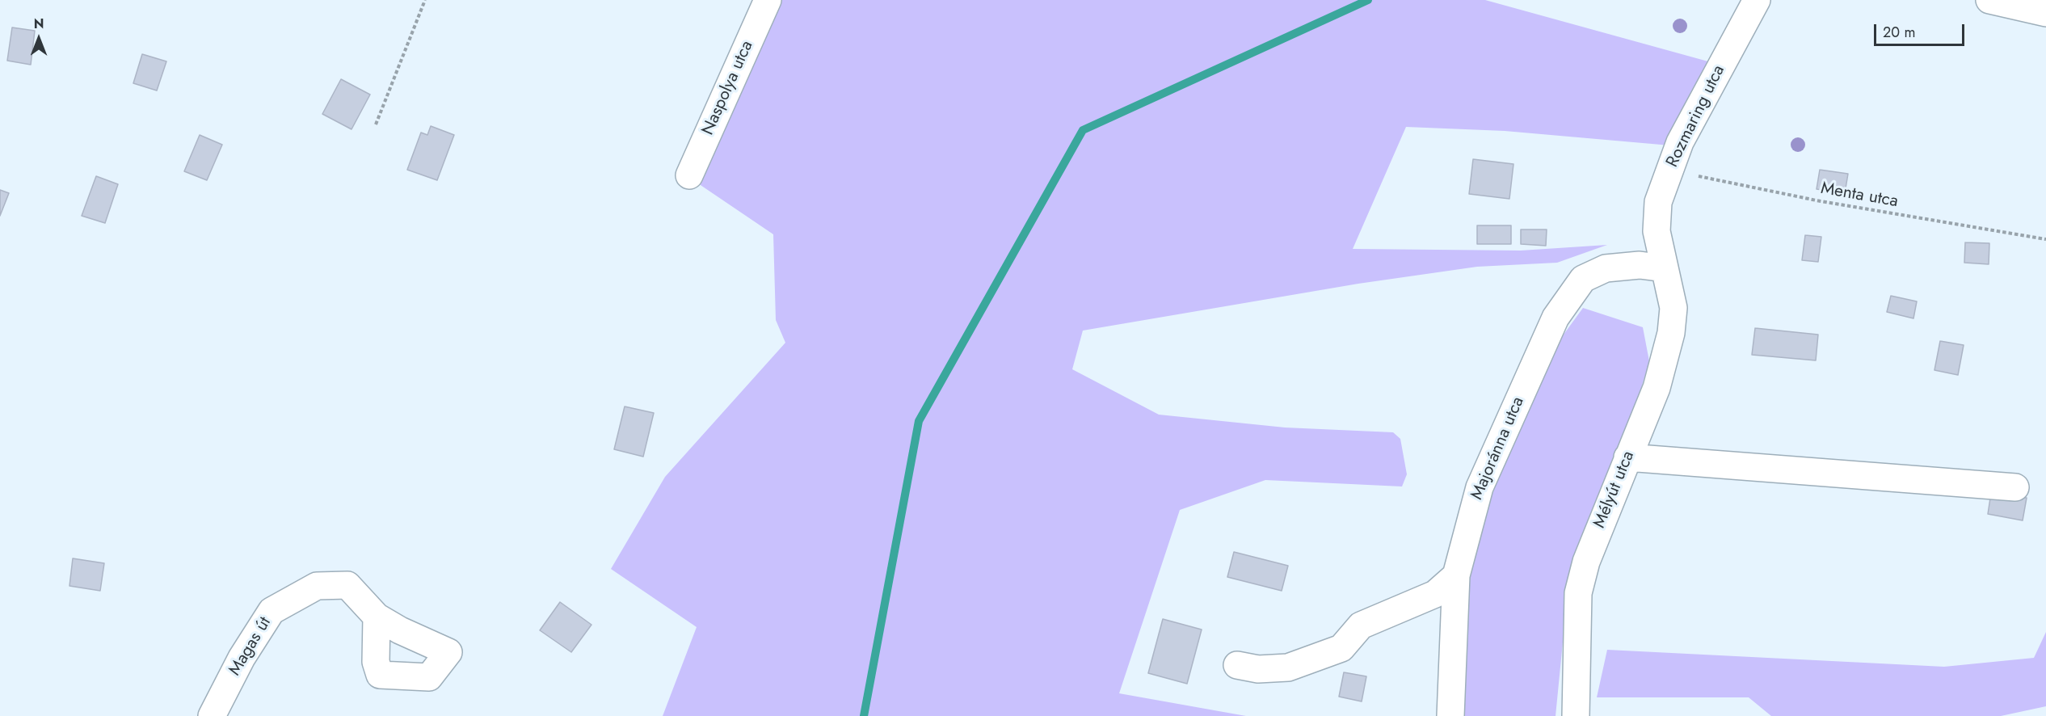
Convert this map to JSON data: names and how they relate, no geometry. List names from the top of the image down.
{
  "streets": {
    "street": [
      "Naspolya utca",
      "Rozmaring utca",
      "Majoránna utca",
      "Mélyút utca",
      "Magas út"
    ],
    "path": ["Menta utca"]
  },
  "crossings": [
    ["Rozmaring utca", "Menta utca"],
    ["Rozmaring utca", "Majoránna utca"],
    ["Rozmaring utca", "Mélyút utca"],
    ["Majoránna utca", "Mélyút utca"]
  ],
  "scale_bar": "20 m",
  "north": "top"
}
